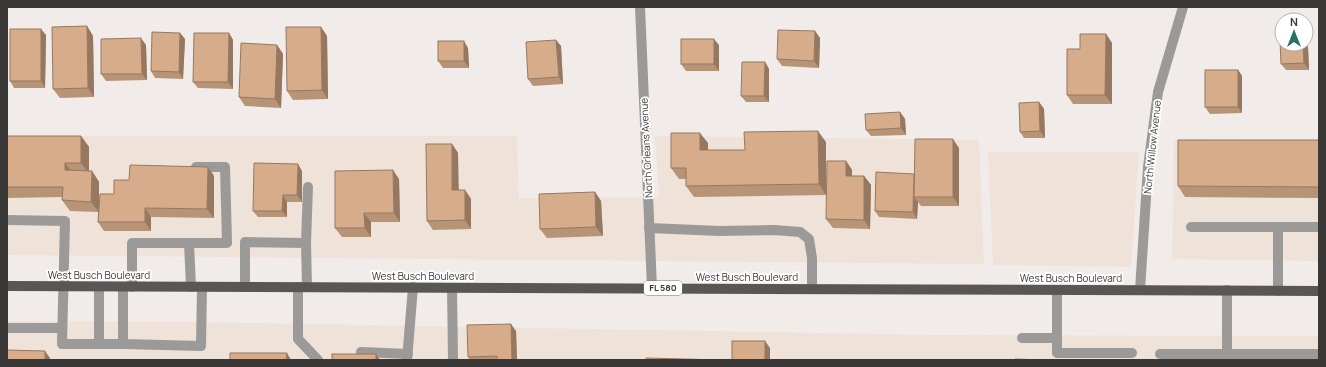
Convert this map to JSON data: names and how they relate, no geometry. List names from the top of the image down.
{
  "streets": {
    "main road": ["West Busch Boulevard", "FL 580"],
    "street": ["North Willow Avenue", "North Orleans Avenue"]
  },
  "crossings": [
    ["North Willow Avenue", "West Busch Boulevard"],
    ["North Orleans Avenue", "West Busch Boulevard"]
  ],
  "north": "top"
}
